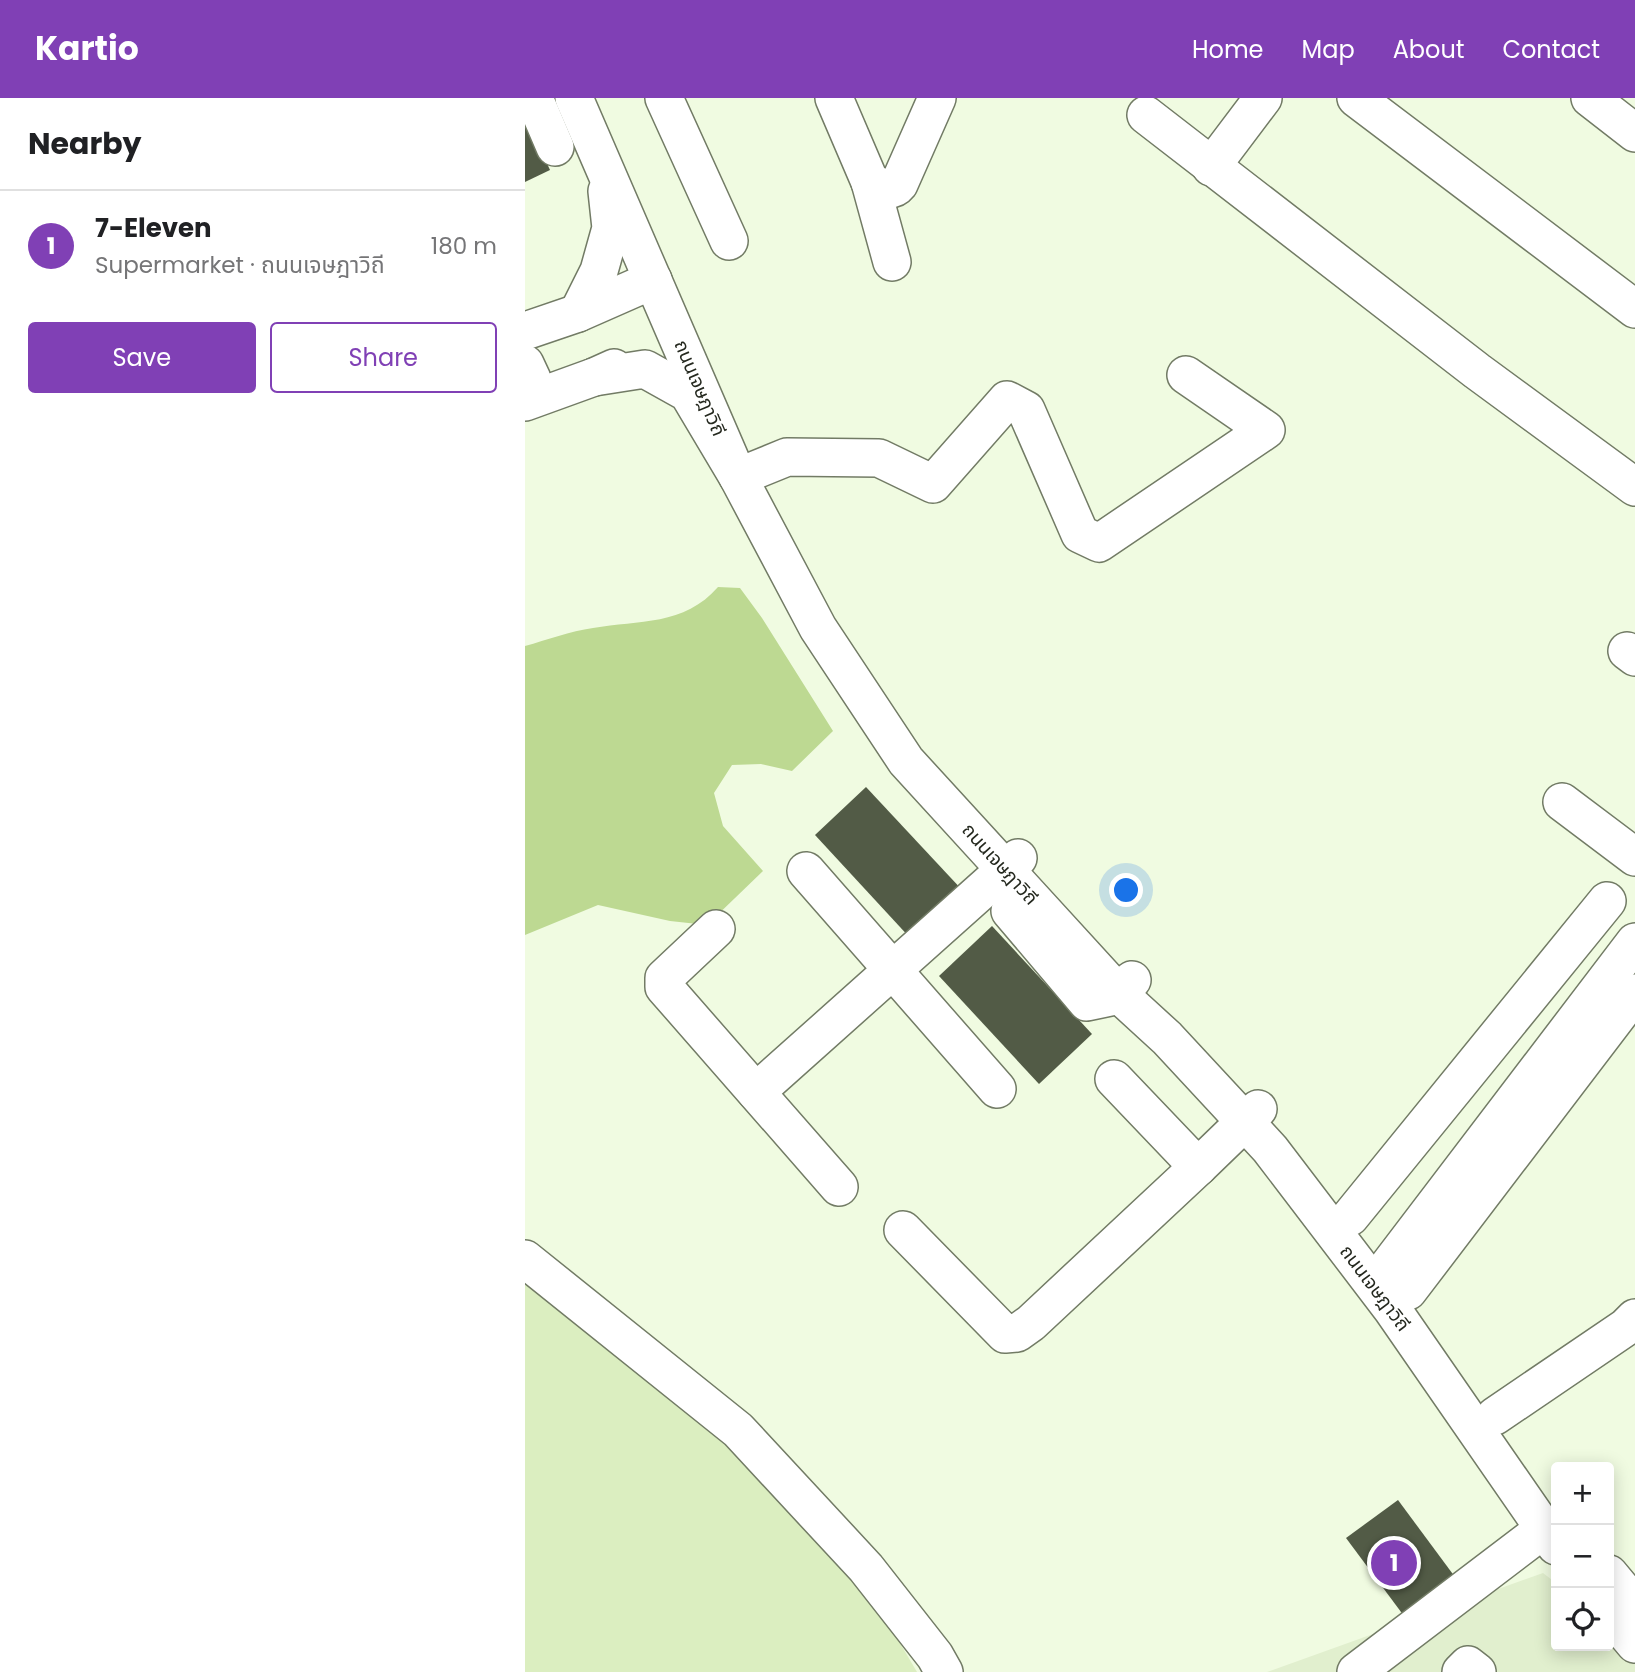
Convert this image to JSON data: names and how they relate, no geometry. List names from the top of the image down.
{
  "streets": {
    "street": ["ถนนเจษฎาวิถี"]
  },
  "page": {
    "header": "Kartio",
    "nav": [
      "Home",
      "Map",
      "About",
      "Contact"
    ],
    "heading": "Nearby",
    "list": [
      {
        "mark": "1",
        "name": "7-Eleven",
        "note": "Supermarket · ถนนเจษฎาวิถี",
        "value": "180 m"
      }
    ],
    "buttons": ["Save", "Share"],
    "map_buttons": ["+", "−"],
    "pins": "1"
  }
}
